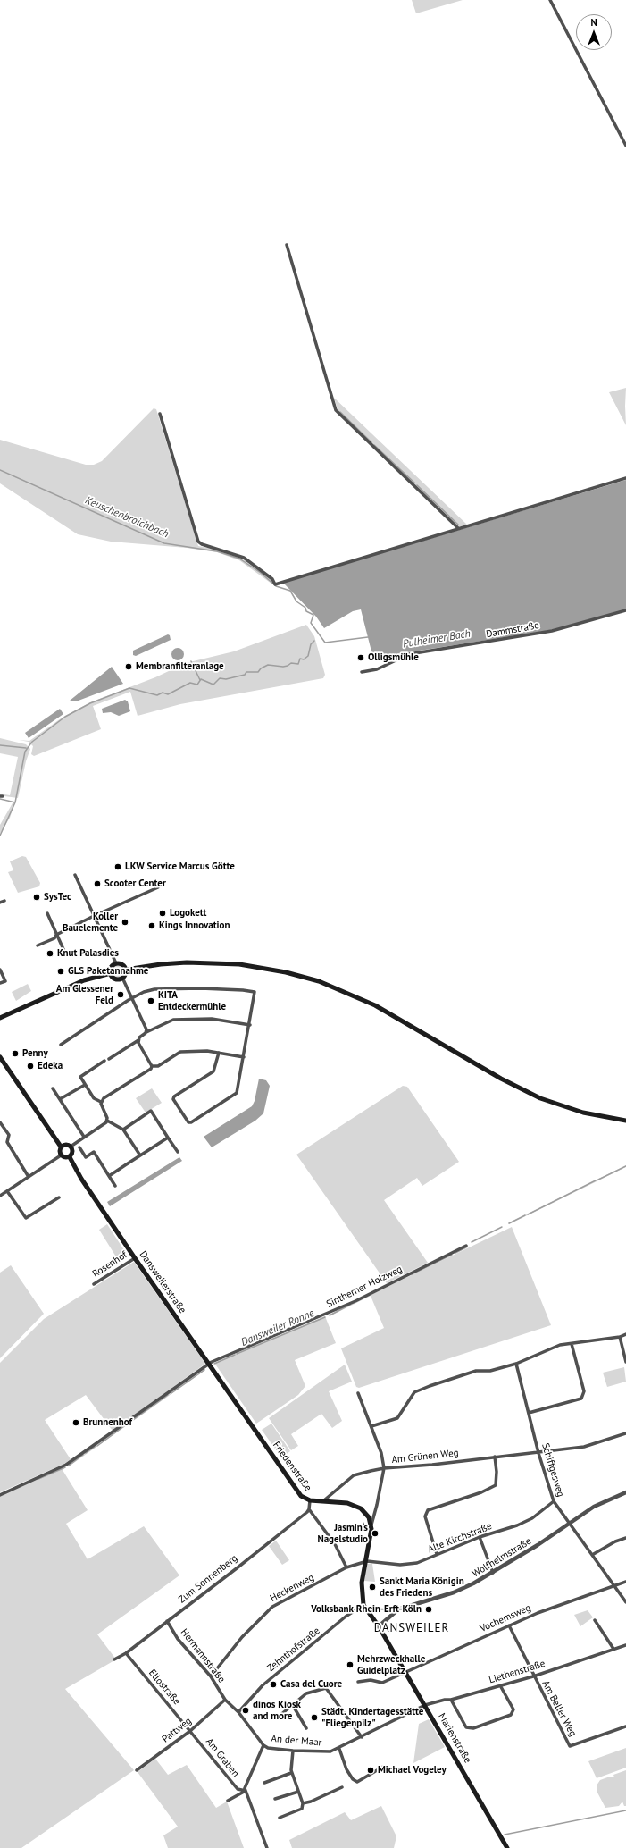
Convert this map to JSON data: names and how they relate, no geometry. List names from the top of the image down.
{
  "streets": {
    "main road": ["Dansweilerstraße", "Friedenstraße", "Marienstraße"],
    "street": [
      "Dammstraße",
      "Rosenhof",
      "Sintherner Holzweg",
      "Am Grünen Weg",
      "Schiffgesweg",
      "Alte Kirchstraße",
      "Wolfhelmstraße",
      "Zum Sonnenberg",
      "Heckenweg",
      "Vochemsweg",
      "Zehnthofstraße",
      "Hermannstraße",
      "Liethenstraße",
      "Ellostraße",
      "Am Beller Weg",
      "Pattweg",
      "An der Maar",
      "Am Graben"
    ]
  },
  "crossings": [
    ["Rosenhof", "Dansweilerstraße"],
    ["Dansweilerstraße", "Sintherner Holzweg"],
    ["Dansweilerstraße", "Friedenstraße"],
    ["Am Grünen Weg", "Friedenstraße"],
    ["Am Grünen Weg", "Schiffgesweg"],
    ["Schiffgesweg", "Alte Kirchstraße"],
    ["Schiffgesweg", "Wolfhelmstraße"],
    ["Schiffgesweg", "Vochemsweg"],
    ["Alte Kirchstraße", "Heckenweg"],
    ["Wolfhelmstraße", "Marienstraße"],
    ["Zum Sonnenberg", "Hermannstraße"],
    ["Zum Sonnenberg", "Ellostraße"],
    ["Heckenweg", "Hermannstraße"],
    ["Vochemsweg", "Am Beller Weg"],
    ["Vochemsweg", "Marienstraße"],
    ["Zehnthofstraße", "Hermannstraße"],
    ["Zehnthofstraße", "Marienstraße"],
    ["Hermannstraße", "Pattweg"],
    ["Hermannstraße", "An der Maar"],
    ["Liethenstraße", "Am Beller Weg"],
    ["Liethenstraße", "Marienstraße"],
    ["Liethenstraße", "An der Maar"],
    ["Ellostraße", "Pattweg"],
    ["Ellostraße", "Am Graben"],
    ["Pattweg", "Am Graben"],
    ["Marienstraße", "An der Maar"]
  ],
  "districts": ["DANSWEILER"],
  "water": ["Keuschenbroichbach", "Pulheimer Bach", "Dansweiler Ronne"],
  "places": [
    "Olligsmühle",
    "Membranfilteranlage",
    "LKW Service Marcus Götte",
    "Scooter Center",
    "SysTec",
    "Logokett",
    "Koller Bauelemente",
    "Kings Innovation",
    "Knut Palasdies",
    "GLS Paketannahme",
    "Am Glessener Feld",
    "KITA Entdeckermühle",
    "Penny",
    "Edeka",
    "Brunnenhof",
    "Jasmin‘s Nagelstudio",
    "Sankt Maria Königin des Friedens",
    "Volksbank Rhein-Erft-Köln",
    "Mehrzweckhalle Guidelplatz",
    "Casa del Cuore",
    "dinos Kiosk and more",
    "Städt. Kindertagesstätte \"Fliegenpilz\"",
    "Michael Vogeley"
  ],
  "north": "top"
}
